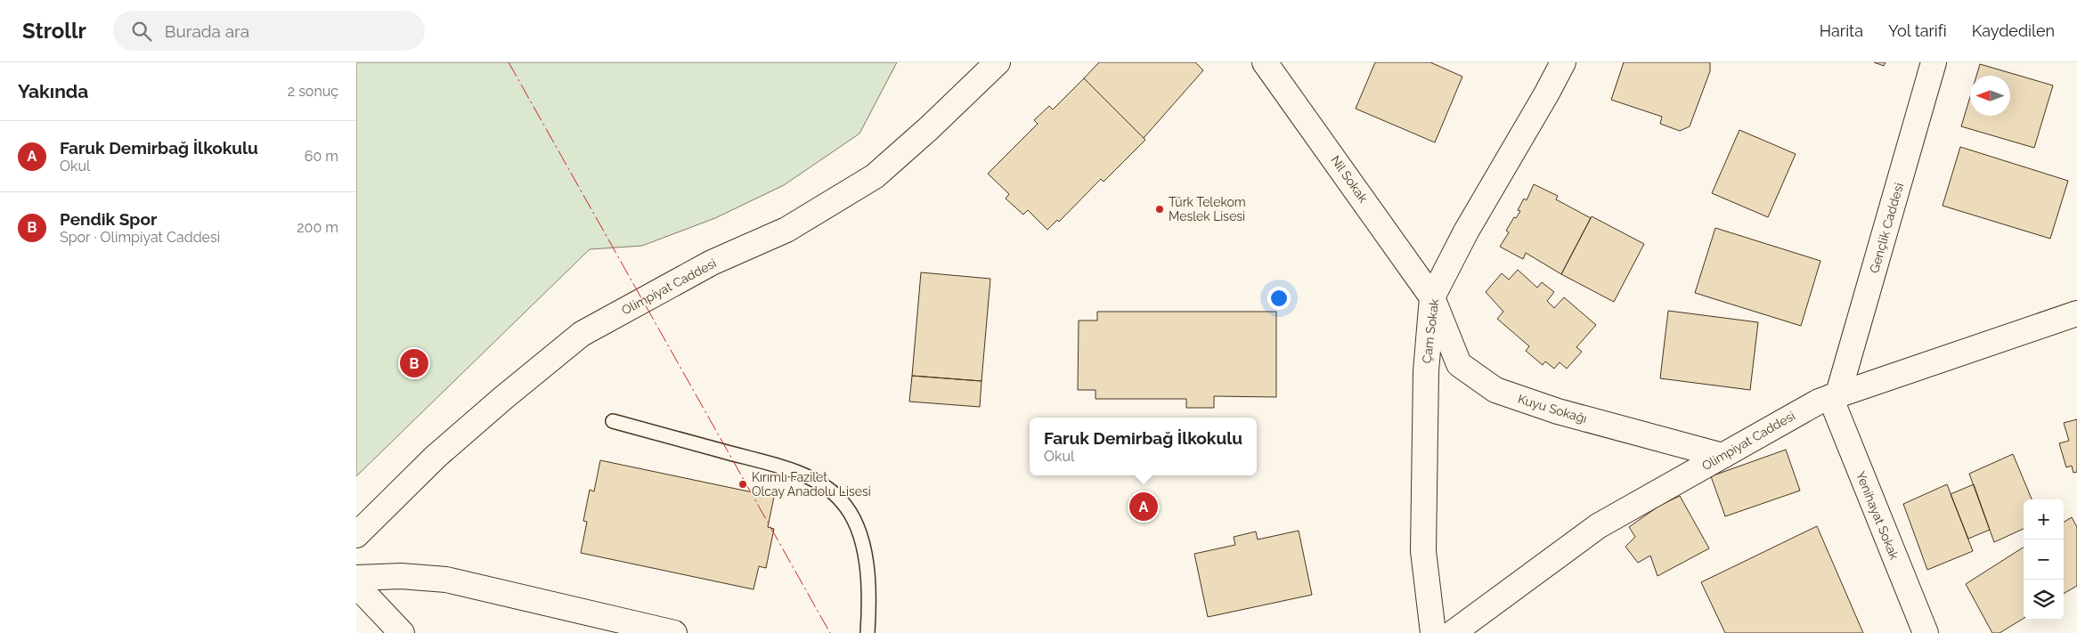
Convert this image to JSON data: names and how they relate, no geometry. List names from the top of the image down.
{
  "streets": {
    "street": [
      "Nil Sokak",
      "Gençlik Caddesi",
      "Olimpiyat Caddesi",
      "Çam Sokak",
      "Kuyu Sokağı",
      "Yenihayat Sokak"
    ]
  },
  "crossings": [
    ["Nil Sokak", "Çam Sokak"],
    ["Nil Sokak", "Kuyu Sokağı"],
    ["Gençlik Caddesi", "Olimpiyat Caddesi"],
    ["Gençlik Caddesi", "Yenihayat Sokak"],
    ["Olimpiyat Caddesi", "Kuyu Sokağı"],
    ["Olimpiyat Caddesi", "Yenihayat Sokak"],
    ["Çam Sokak", "Kuyu Sokağı"]
  ],
  "places": ["Türk Telekom Meslek Lisesi", "Kırımlı Fazilet Olcay Anadolu Lisesi"],
  "north": "left",
  "page": {
    "header": "Strollr",
    "search": "Burada ara",
    "nav": ["Harita", "Yol tarifi", "Kaydedilen"],
    "heading": ["Yakında", "2 sonuç"],
    "list": [
      {
        "mark": "A",
        "name": "Faruk Demirbağ İlkokulu",
        "note": "Okul",
        "value": "60 m"
      },
      {
        "mark": "B",
        "name": "Pendik Spor",
        "note": "Spor · Olimpiyat Caddesi",
        "value": "200 m"
      }
    ],
    "pins": ["B", "A"],
    "popup": ["Faruk Demirbağ İlkokulu", "Okul"],
    "map_buttons": ["+", "−"]
  }
}
